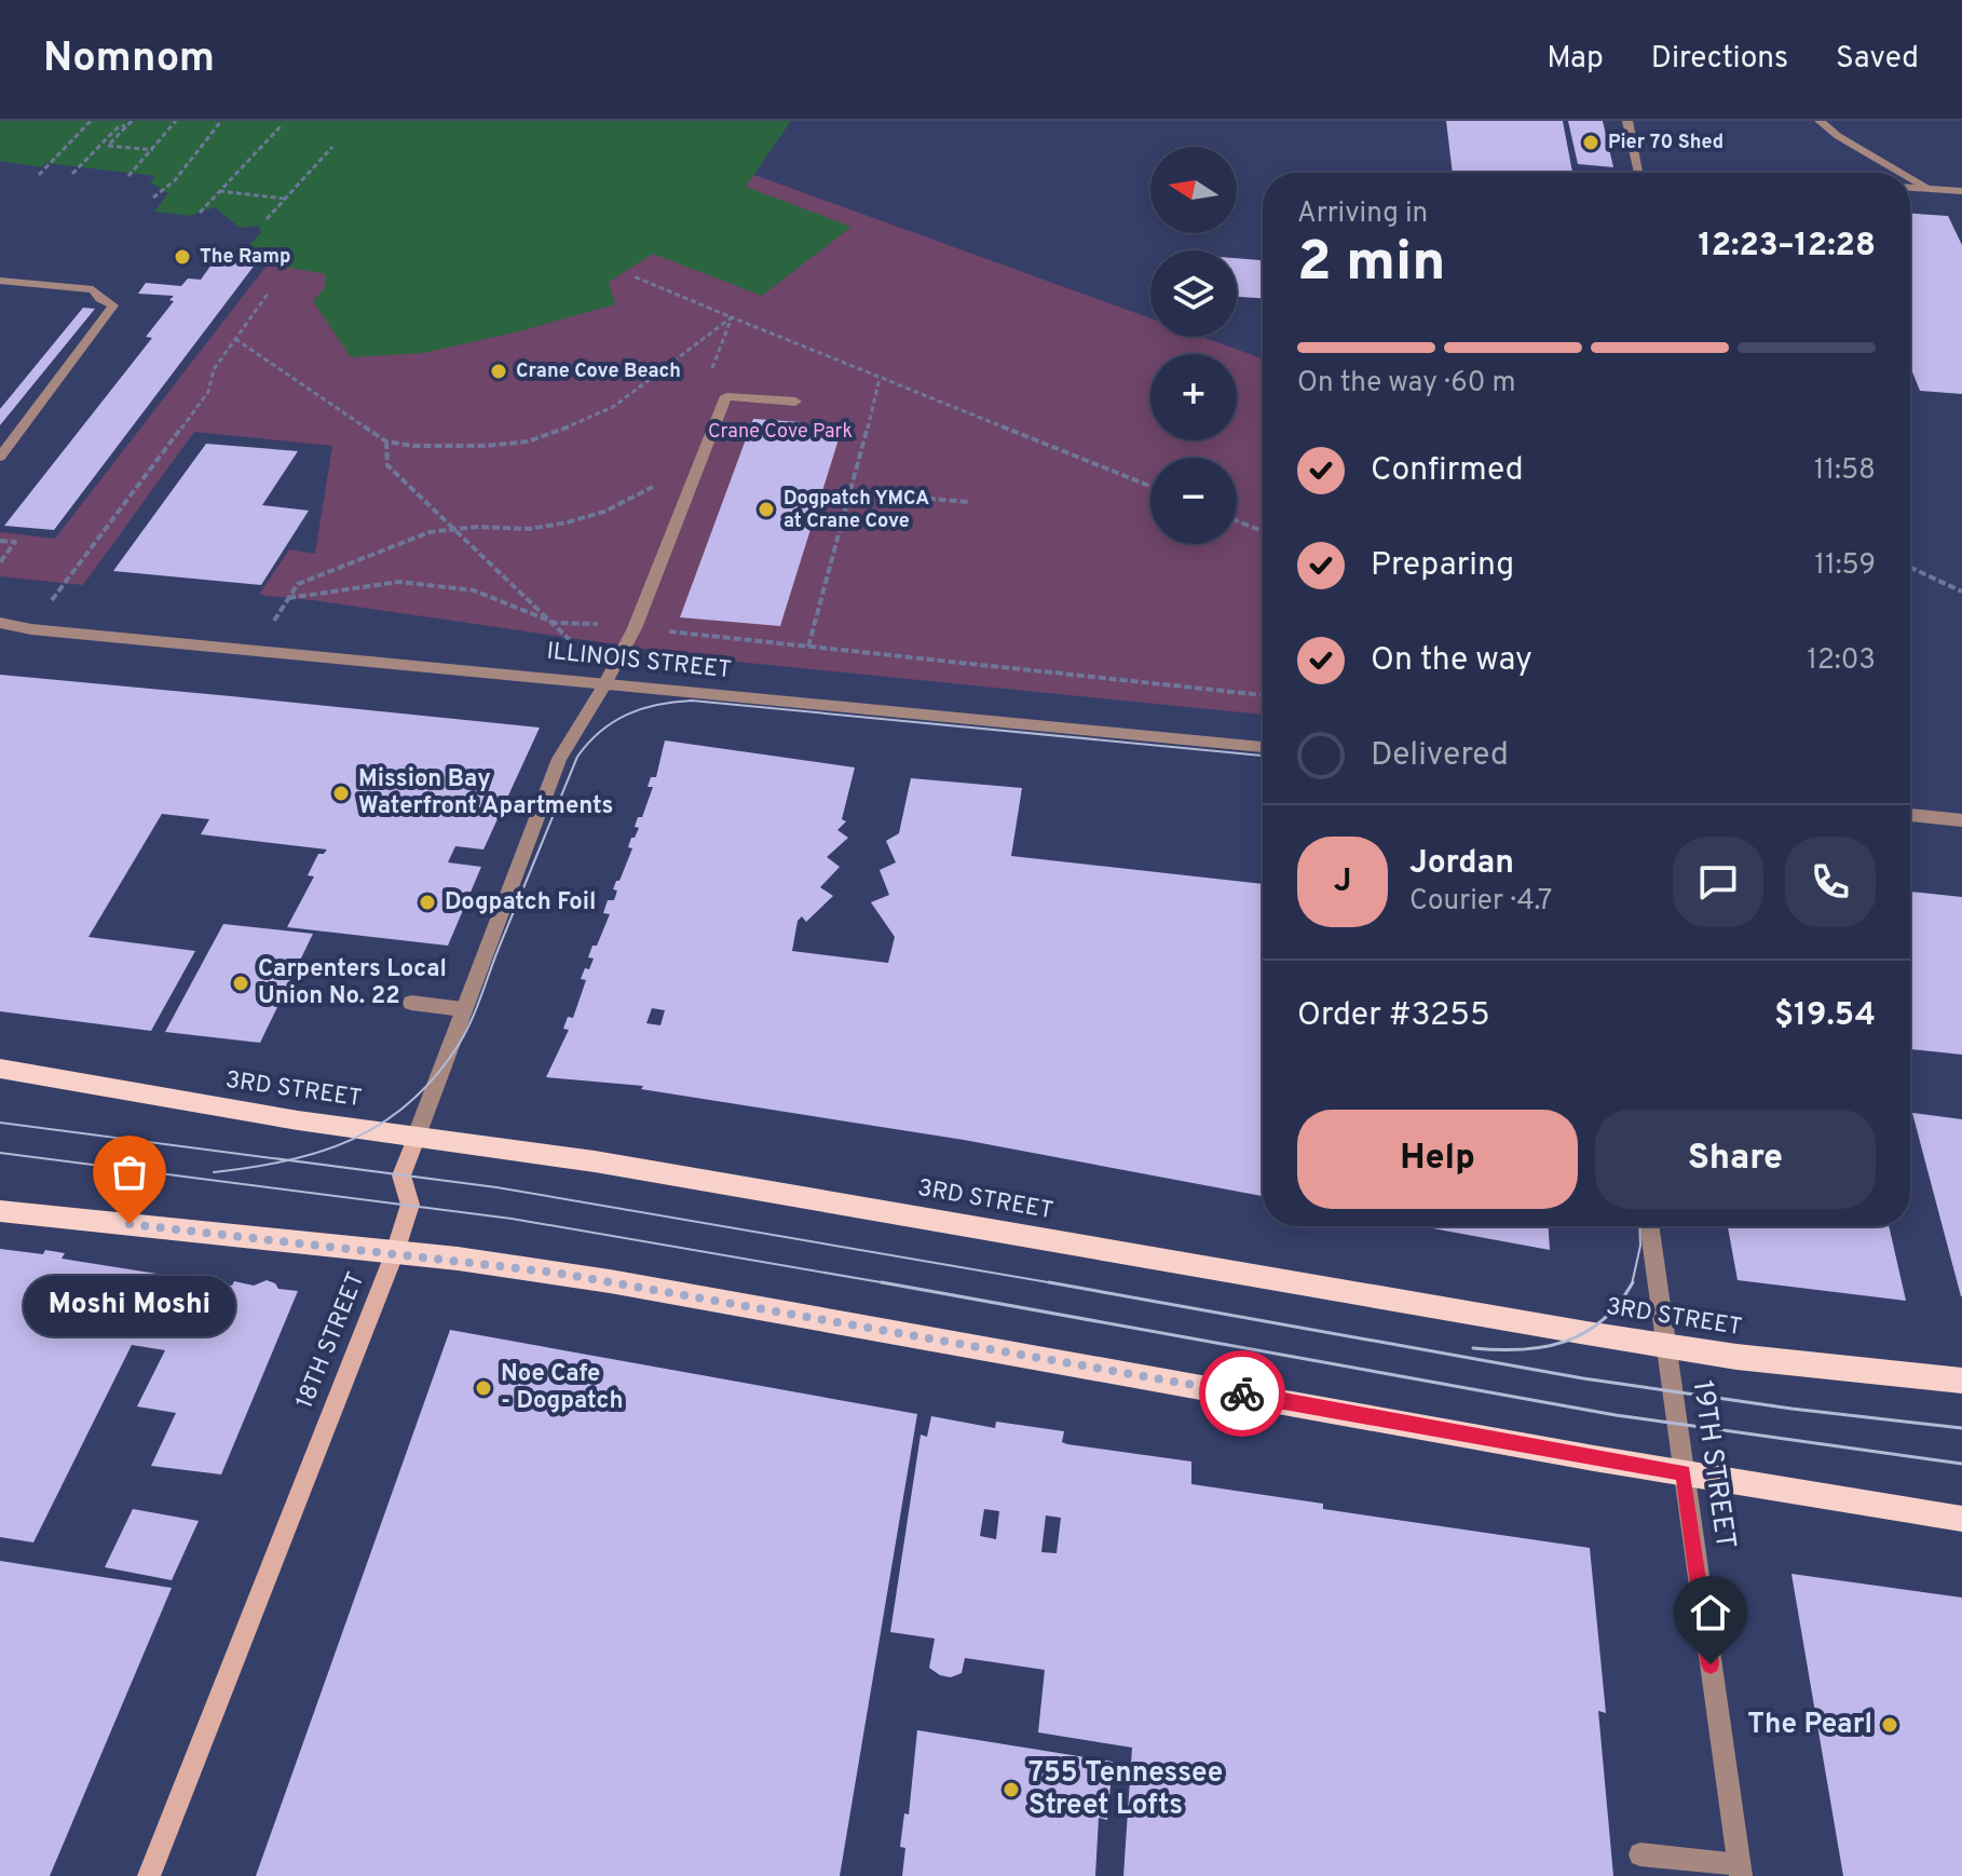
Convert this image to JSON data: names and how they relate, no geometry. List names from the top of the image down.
{
  "streets": {
    "main road": ["3RD STREET", "18TH STREET"],
    "street": ["ILLINOIS STREET", "19TH STREET"]
  },
  "crossings": [
    ["ILLINOIS STREET", "18TH STREET"],
    ["3RD STREET", "18TH STREET"],
    ["3RD STREET", "19TH STREET"]
  ],
  "parks": ["Crane Cove Park"],
  "places": [
    "Pier 70 Shed",
    "The Ramp",
    "Crane Cove Beach",
    "Dogpatch YMCA at Crane Cove",
    "Mission Bay Waterfront Apartments",
    "Dogpatch Foil",
    "Carpenters Local Union No. 22",
    "Moshi Moshi",
    "Noe Cafe - Dogpatch",
    "The Pearl",
    "755 Tennessee Street Lofts"
  ],
  "north": "left",
  "page": {
    "header": "Nomnom",
    "nav": ["Map", "Directions", "Saved"],
    "map_buttons": ["+", "−"],
    "heading": ["2 min", "Arriving in", "12:23–12:28"],
    "panel": [
      "Jordan",
      "Courier · 4.7",
      "Order #3255",
      "$19.54"
    ],
    "bar": "On the way · 60 m",
    "list": [
      ["Confirmed", "11:58"],
      ["Preparing", "11:59"],
      ["On the way", "12:03"],
      "Delivered"
    ],
    "round": "J",
    "buttons": ["Help", "Share"],
    "bubble": "Moshi Moshi"
  }
}
